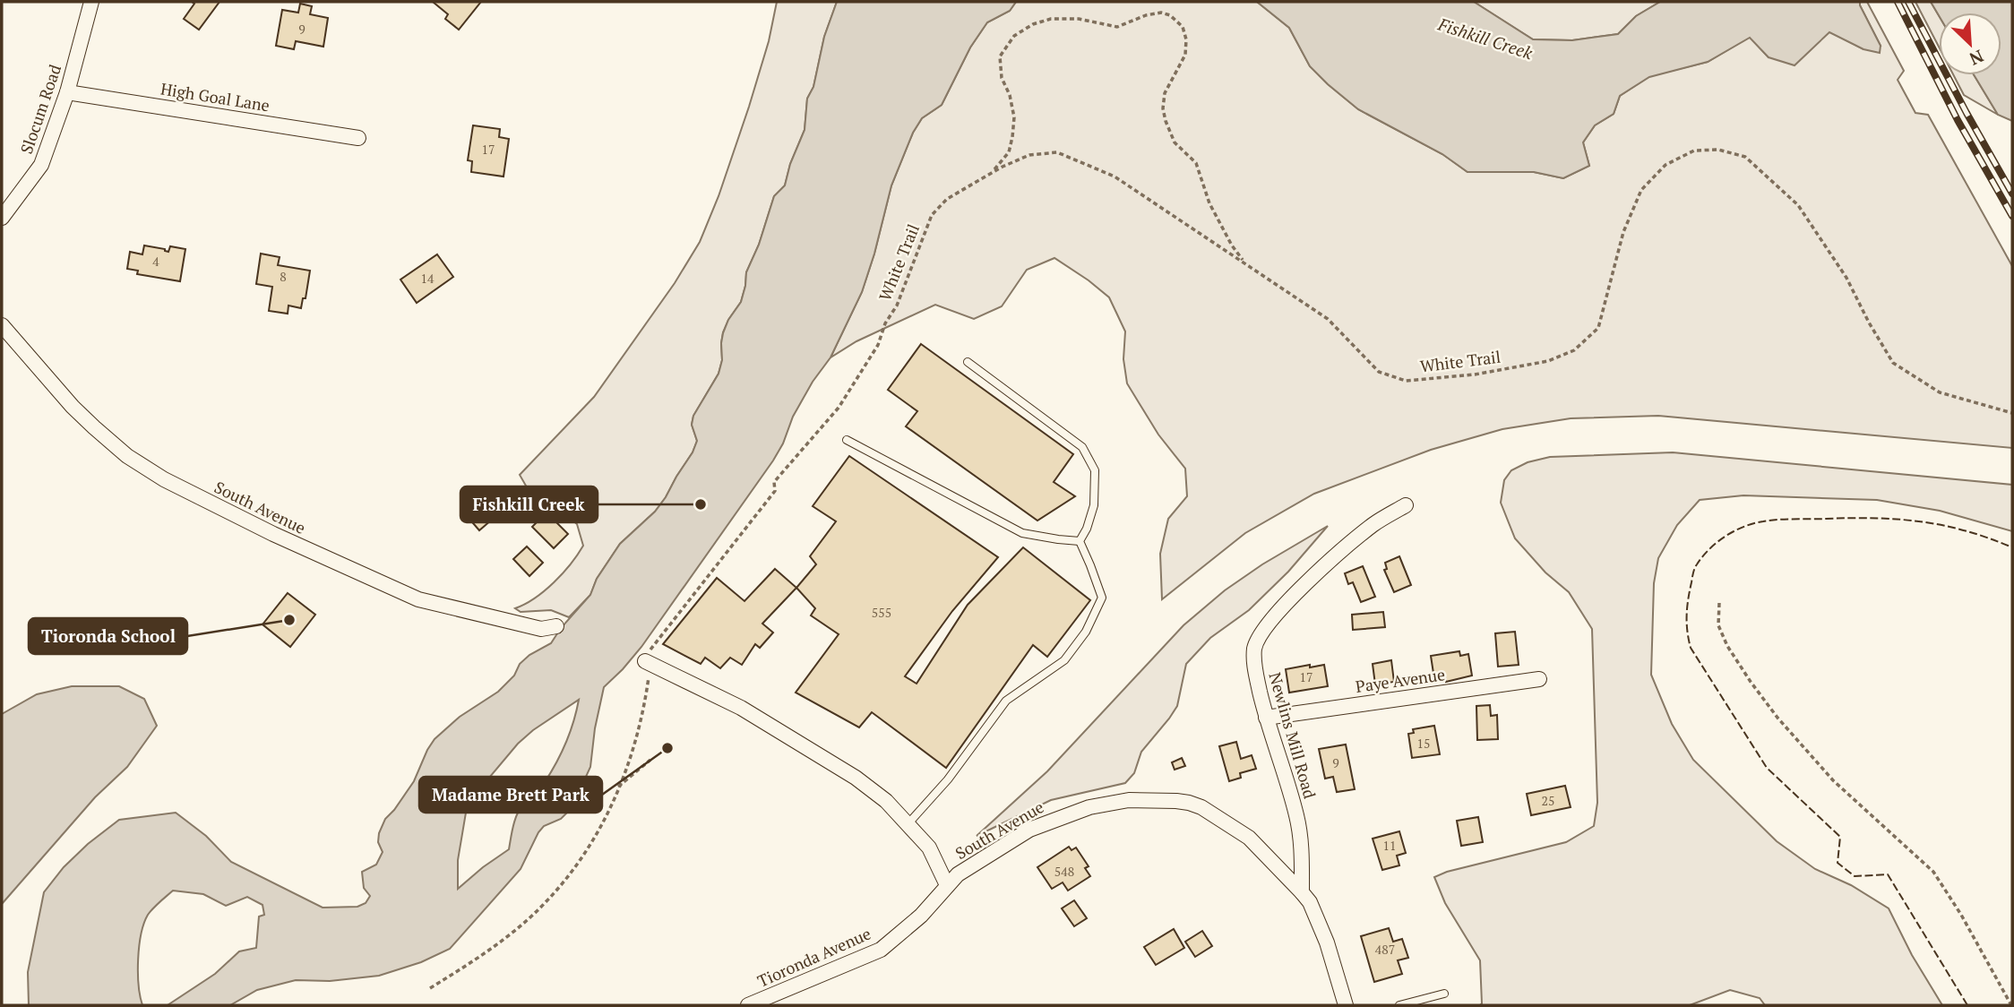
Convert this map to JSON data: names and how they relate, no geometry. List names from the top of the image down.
{
  "streets": {
    "street": [
      "High Goal Lane",
      "Slocum Road",
      "South Avenue",
      "Paye Avenue",
      "Newlins Mill Road",
      "Tioronda Avenue"
    ],
    "path": ["White Trail"]
  },
  "crossings": [
    ["High Goal Lane", "Slocum Road"],
    ["White Trail", "South Avenue"],
    ["South Avenue", "Newlins Mill Road"],
    ["South Avenue", "Tioronda Avenue"],
    ["Paye Avenue", "Newlins Mill Road"]
  ],
  "water": ["Fishkill Creek"],
  "places": ["Fishkill Creek", "Tioronda School", "Madame Brett Park"],
  "house_numbers": [
    "9",
    "17",
    "4",
    "8",
    "14",
    "555",
    "17",
    "15",
    "9",
    "25",
    "11",
    "548",
    "487"
  ],
  "north": "bottom right"
}
